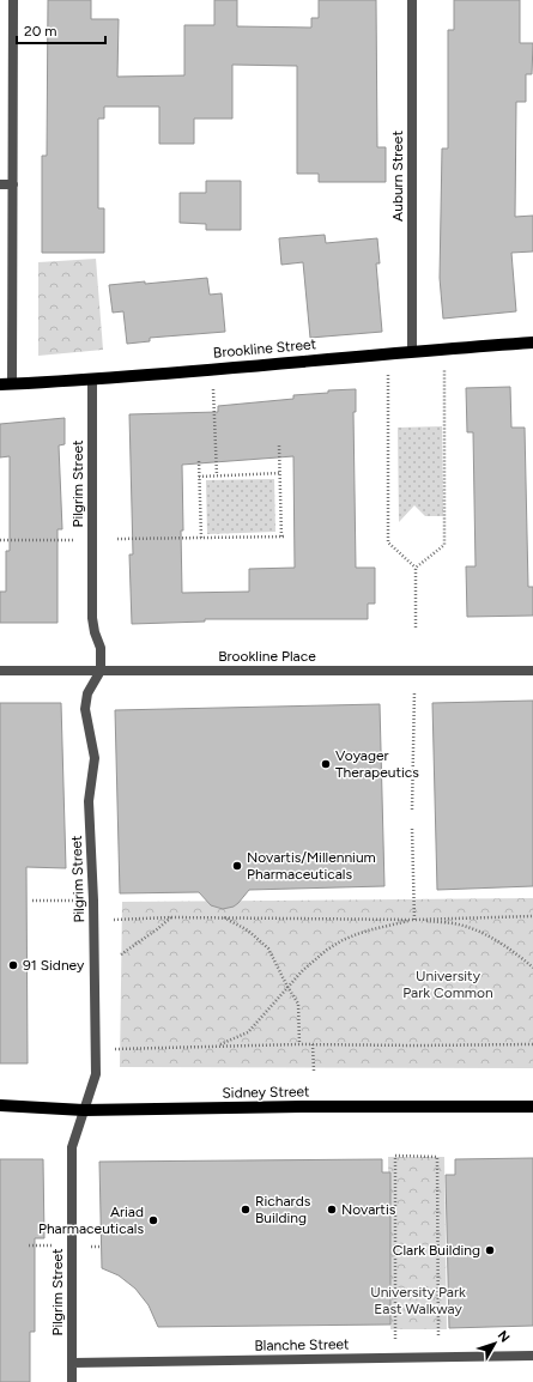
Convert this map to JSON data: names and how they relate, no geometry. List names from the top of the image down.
{
  "streets": {
    "main road": ["Brookline Street", "Sidney Street"],
    "street": [
      "Auburn Street",
      "Pilgrim Street",
      "Brookline Place",
      "Blanche Street"
    ]
  },
  "crossings": [
    ["Auburn Street", "Brookline Street"],
    ["Brookline Street", "Pilgrim Street"],
    ["Pilgrim Street", "Brookline Place"],
    ["Pilgrim Street", "Sidney Street"],
    ["Pilgrim Street", "Blanche Street"]
  ],
  "parks": ["University Park Common", "University Park East Walkway"],
  "places": [
    "Voyager Therapeutics",
    "Novartis/Millennium Pharmaceuticals",
    "91 Sidney",
    "Richards Building",
    "Novartis",
    "Ariad Pharmaceuticals",
    "Clark Building"
  ],
  "scale_bar": "20 m",
  "north": "top right"
}
